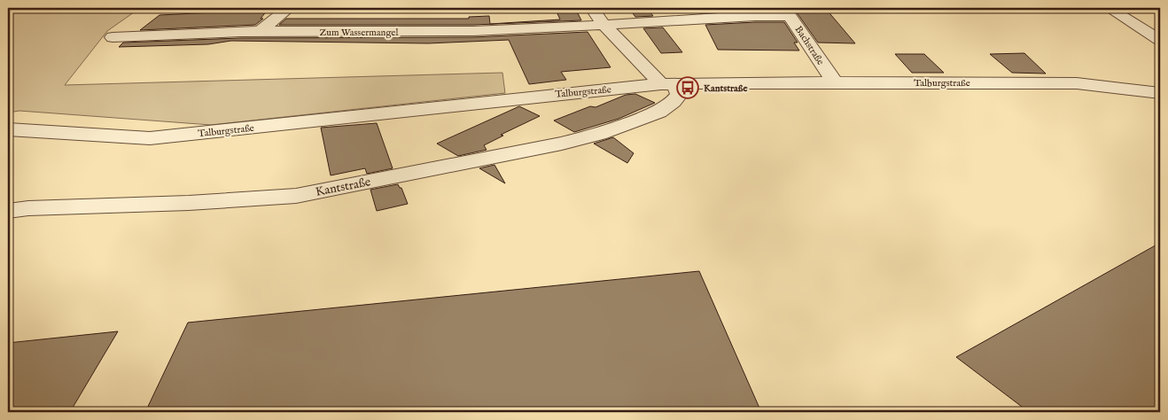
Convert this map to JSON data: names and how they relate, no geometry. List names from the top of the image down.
{
  "streets": {
    "street": [
      "Zum Wassermangel",
      "Bachstraße",
      "Talburgstraße",
      "Kantstraße"
    ]
  },
  "crossings": [
    ["Zum Wassermangel", "Bachstraße"],
    ["Bachstraße", "Talburgstraße"],
    ["Talburgstraße", "Kantstraße"]
  ],
  "places": {
    "bus stop": ["Kantstraße"]
  }
}
